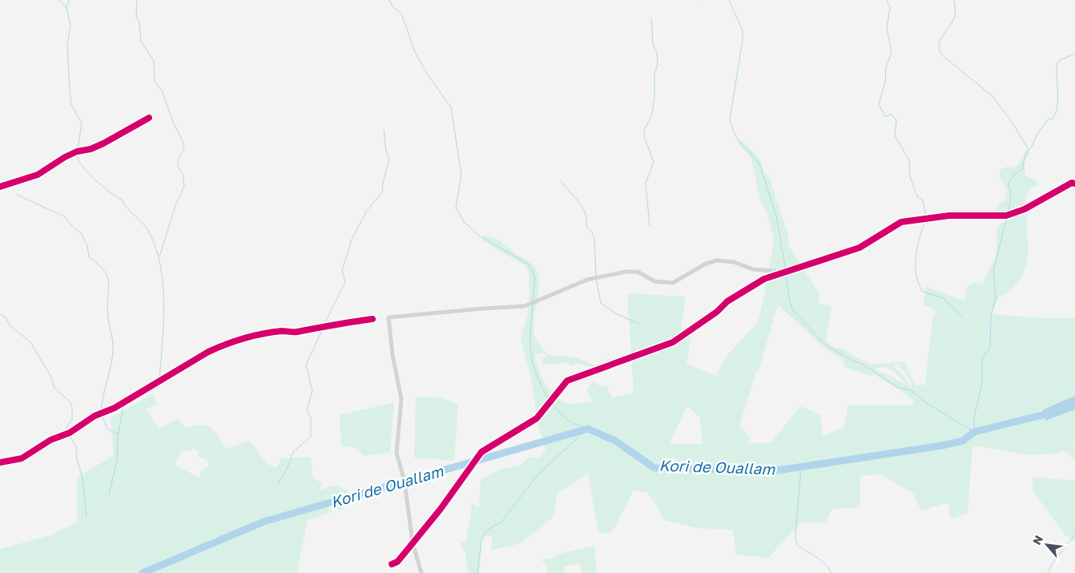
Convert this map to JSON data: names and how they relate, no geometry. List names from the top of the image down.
{
  "water": ["Kori de Ouallam"],
  "north": "top left"
}
